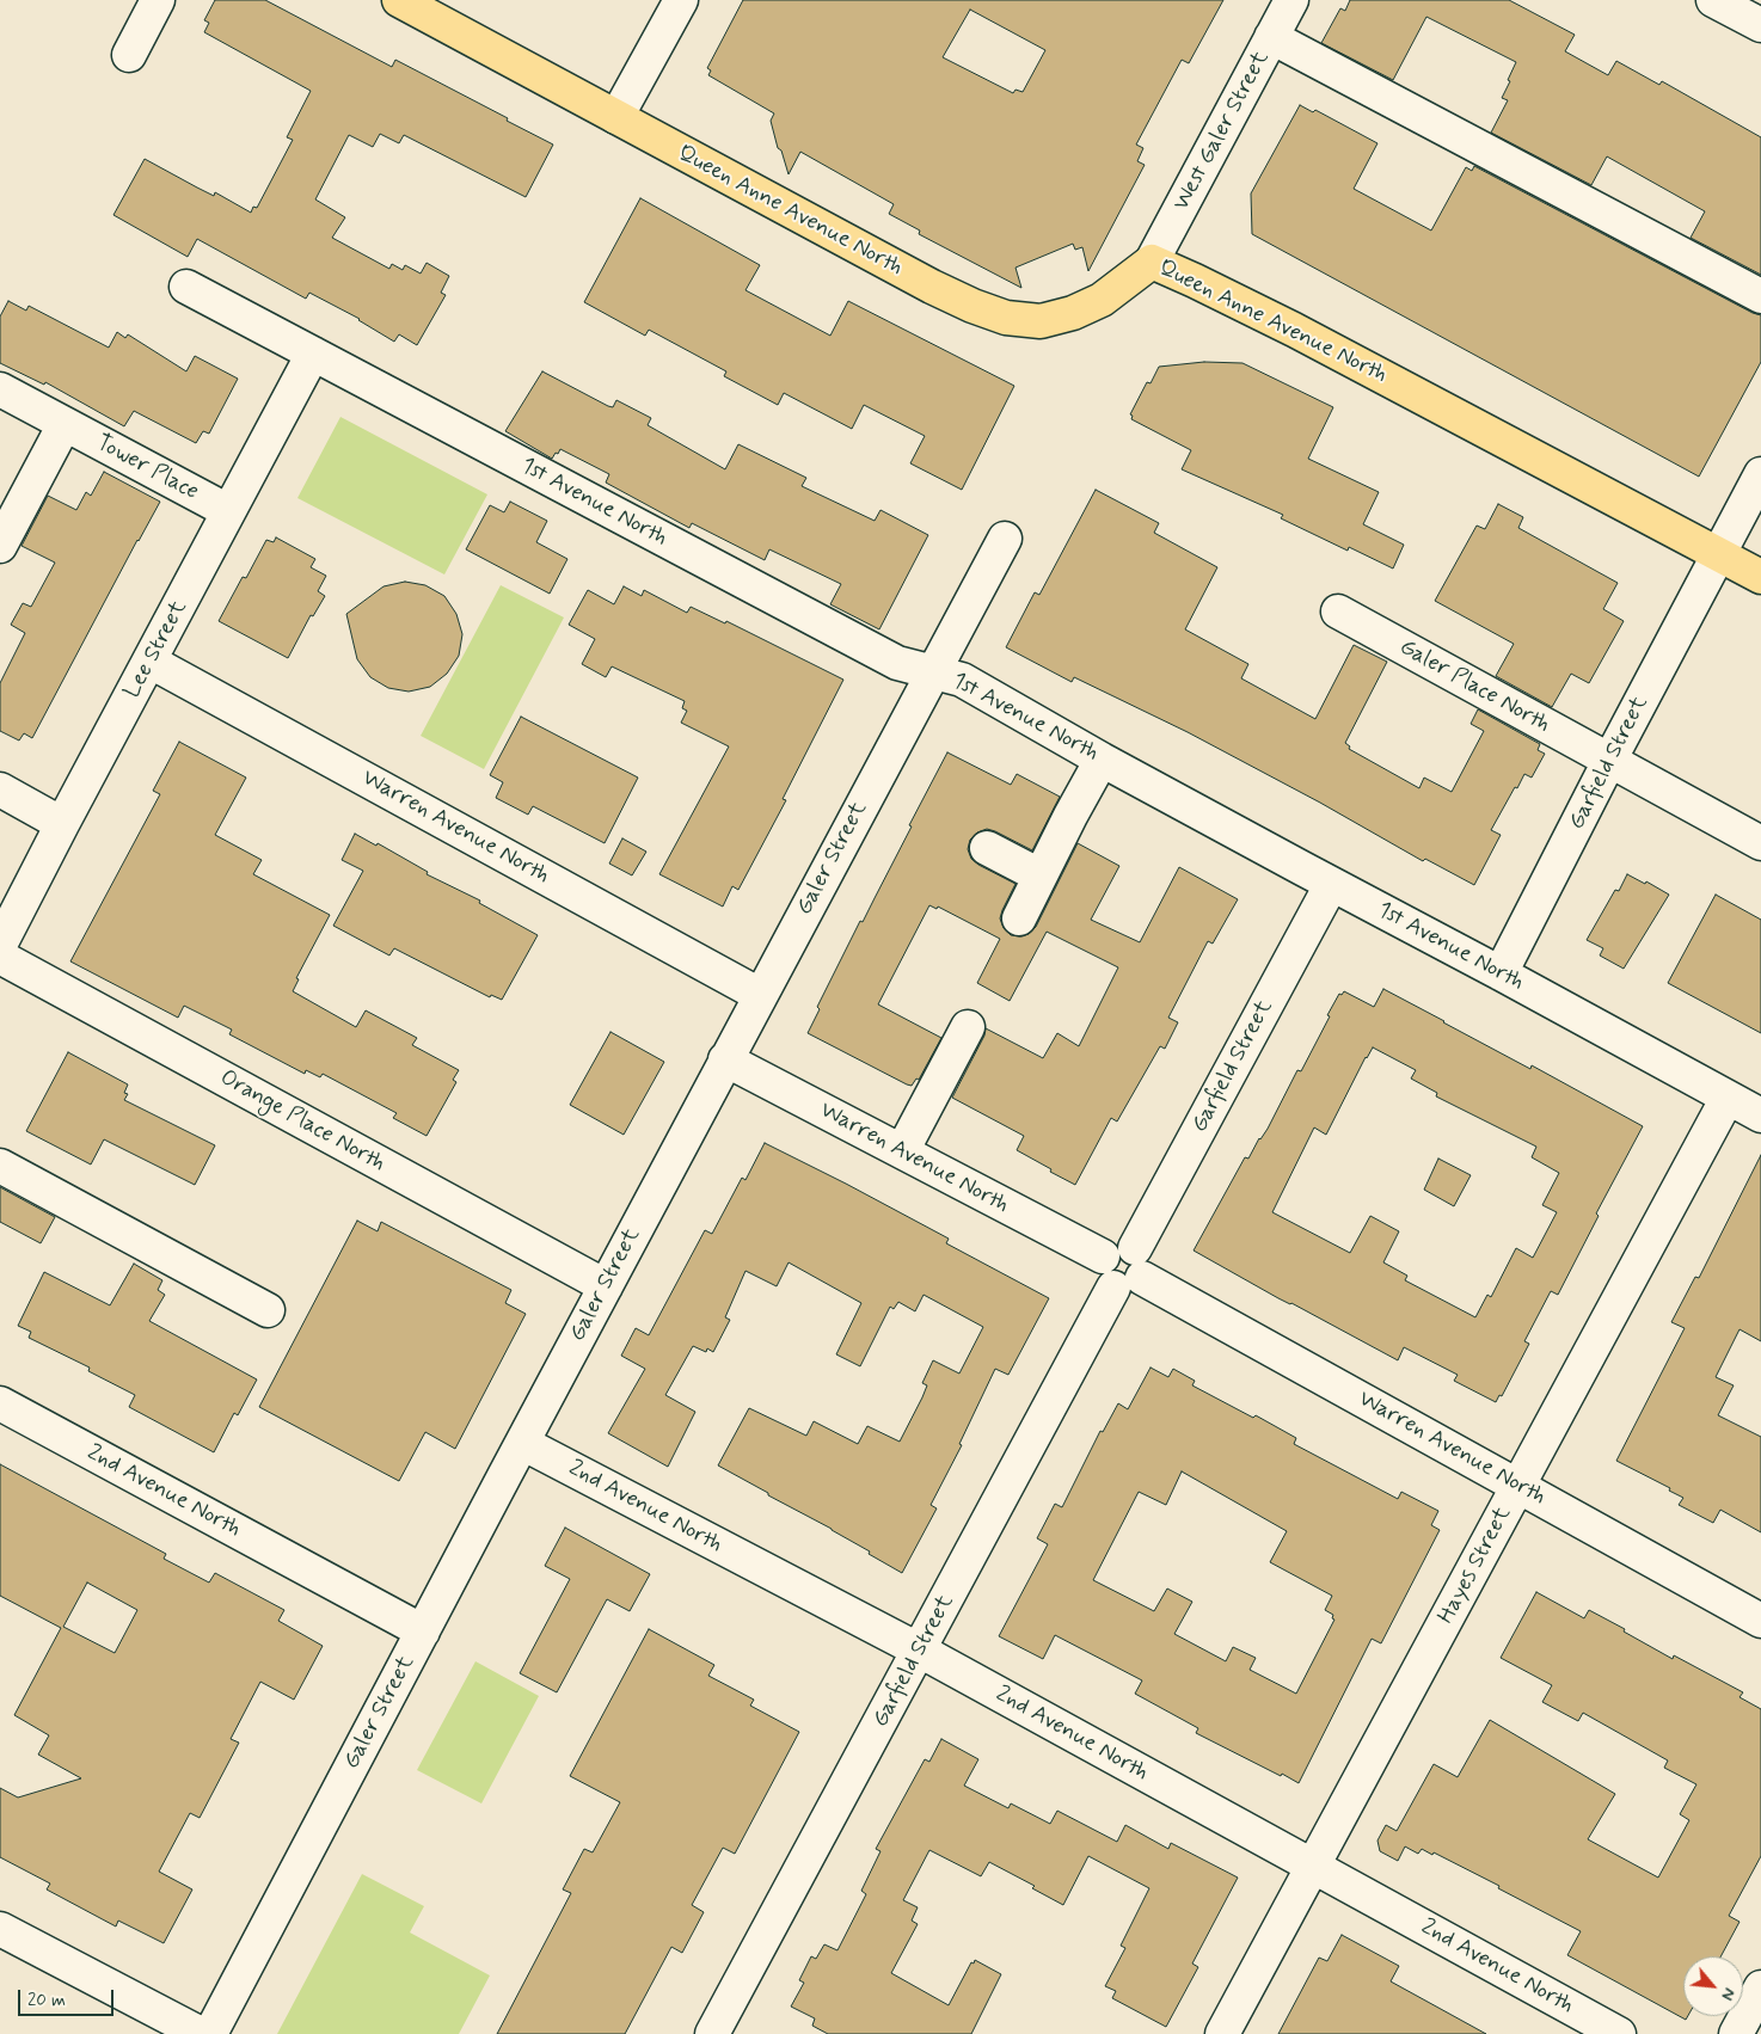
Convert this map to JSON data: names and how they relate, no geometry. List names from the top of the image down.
{
  "streets": {
    "main road": ["Queen Anne Avenue North"],
    "street": [
      "West Galer Street",
      "Tower Place",
      "1st Avenue North",
      "Lee Street",
      "Galer Place North",
      "Garfield Street",
      "Warren Avenue North",
      "Galer Street",
      "Orange Place North",
      "2nd Avenue North",
      "Hayes Street"
    ]
  },
  "crossings": [
    ["West Galer Street", "Queen Anne Avenue North"],
    ["Queen Anne Avenue North", "Garfield Street"],
    ["Tower Place", "Lee Street"],
    ["1st Avenue North", "Lee Street"],
    ["1st Avenue North", "Garfield Street"],
    ["1st Avenue North", "Galer Street"],
    ["1st Avenue North", "Hayes Street"],
    ["Lee Street", "Warren Avenue North"],
    ["Galer Place North", "Garfield Street"],
    ["Garfield Street", "Warren Avenue North"],
    ["Garfield Street", "2nd Avenue North"],
    ["Warren Avenue North", "Galer Street"],
    ["Warren Avenue North", "Hayes Street"],
    ["Galer Street", "Orange Place North"],
    ["Galer Street", "2nd Avenue North"],
    ["2nd Avenue North", "Hayes Street"]
  ],
  "scale_bar": "20 m",
  "north": "bottom right"
}
